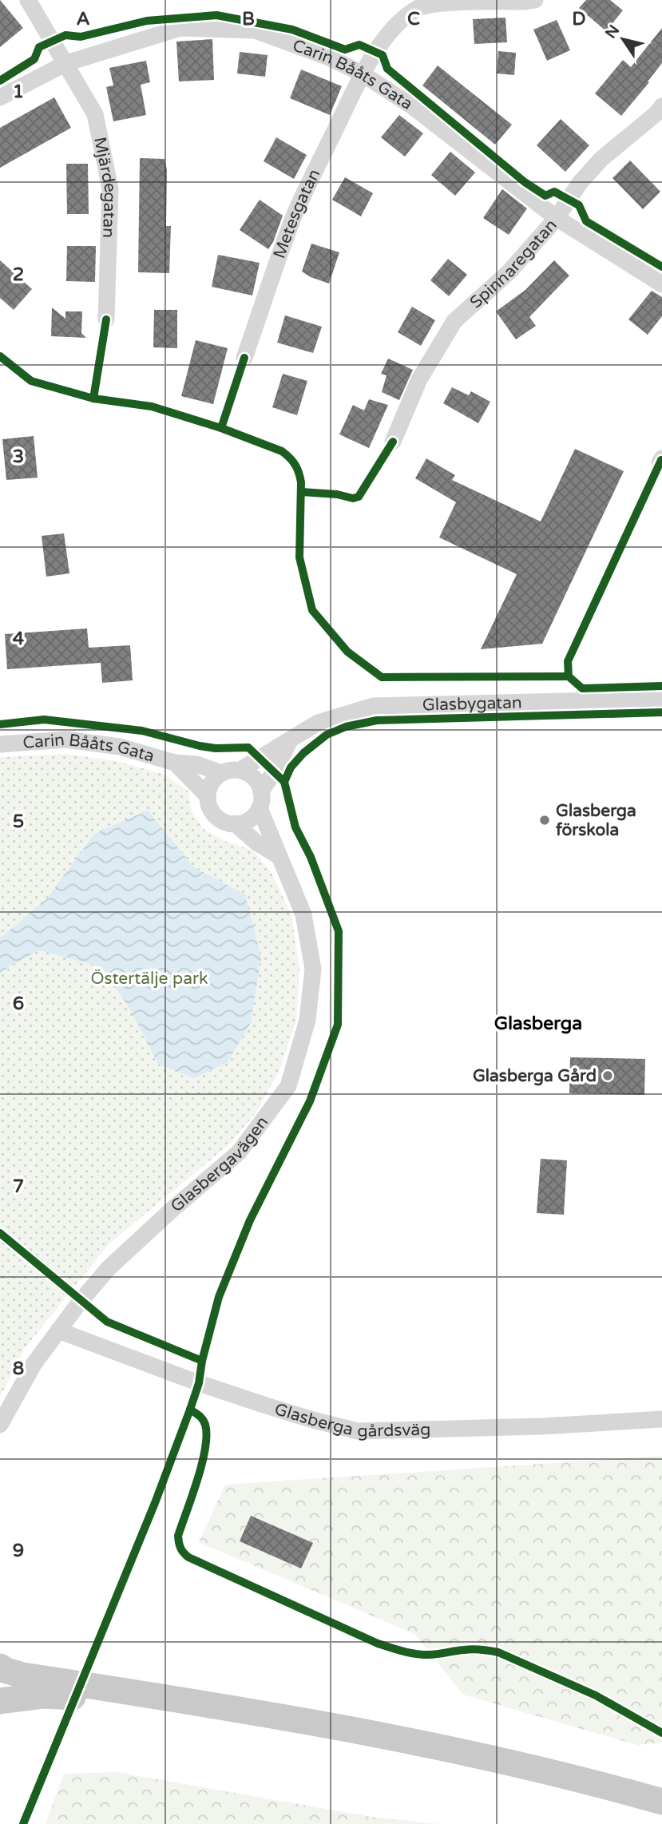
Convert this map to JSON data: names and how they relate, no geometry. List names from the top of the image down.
{
  "streets": {
    "street": [
      "Carin Bååts Gata",
      "Mjärdegatan",
      "Metesgatan",
      "Spinnaregatan",
      "Glasbygatan",
      "Glasbergavägen",
      "Glasberga gårdsväg"
    ]
  },
  "crossings": [
    ["Carin Bååts Gata", "Mjärdegatan"],
    ["Carin Bååts Gata", "Metesgatan"],
    ["Carin Bååts Gata", "Spinnaregatan"],
    ["Carin Bååts Gata", "Glasbygatan"],
    ["Carin Bååts Gata", "Glasbergavägen"],
    ["Glasbygatan", "Glasbergavägen"],
    ["Glasbergavägen", "Glasberga gårdsväg"]
  ],
  "districts": ["Glasberga"],
  "parks": ["Östertälje park"],
  "places": ["Glasberga förskola", "Glasberga Gård"],
  "north": "top left",
  "grid": {
    "columns": [
      "A",
      "B",
      "C",
      "D"
    ],
    "rows": [
      "1",
      "2",
      "3",
      "4",
      "5",
      "6",
      "7",
      "8",
      "9"
    ]
  }
}
